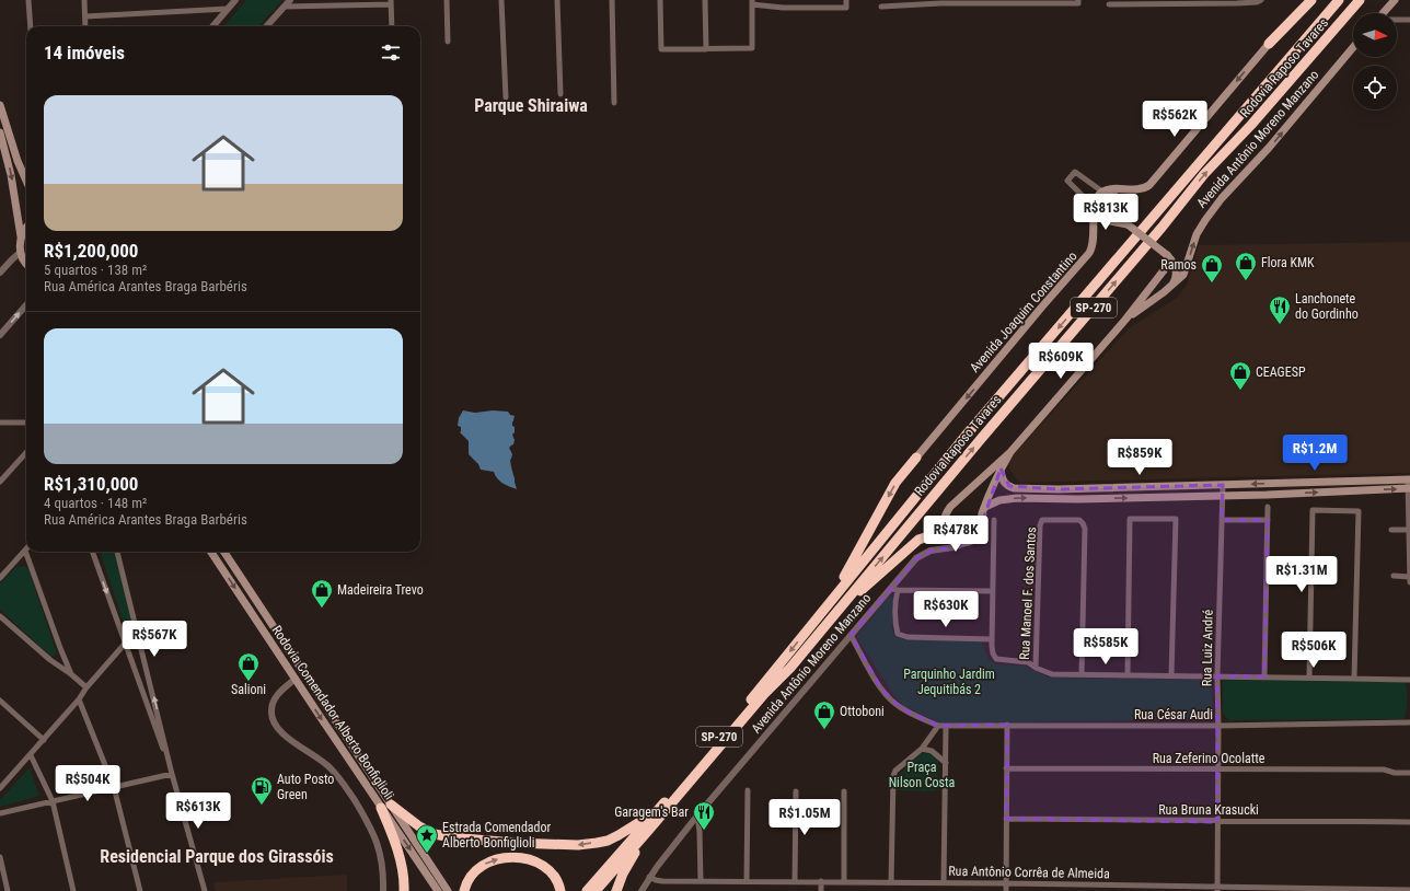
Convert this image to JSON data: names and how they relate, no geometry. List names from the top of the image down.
{
  "streets": {
    "highway": ["Rodovia Raposo Tavares", "SP-270"],
    "main road": ["Avenida Antônio Moreno Manzano", "Avenida Joaquim Constantino", "Rodovia Comendador Alberto Bonfiglioli"],
    "street": [
      "Rua Manoel F. dos Santos",
      "Rua Luiz André",
      "Rua César Audi",
      "Rua Zeferino Ocolatte",
      "Rua Bruna Krasucki",
      "Rua Antônio Corrêa de Almeida"
    ]
  },
  "crossings": [
    ["Avenida Antônio Moreno Manzano", "Rua César Audi"],
    ["Avenida Antônio Moreno Manzano", "Rua Antônio Corrêa de Almeida"],
    ["Rua Luiz André", "Rua César Audi"],
    ["Rua Luiz André", "Rua Zeferino Ocolatte"],
    ["Rua Luiz André", "Rua Bruna Krasucki"],
    ["Rua Luiz André", "Rua Antônio Corrêa de Almeida"]
  ],
  "one_way": ["Avenida Joaquim Constantino"],
  "districts": ["Parque Shiraiwa", "Residencial Parque dos Girassóis"],
  "parks": ["Parquinho Jardim Jequitibás 2", "Praça Nilson Costa"],
  "places": {
    "shop": [
      "Flora KMK",
      "Ramos",
      "CEAGESP",
      "Madeireira Trevo",
      "Salioni",
      "Ottoboni"
    ],
    "restaurant": ["Lanchonete do Gordinho", "Garagem's Bar"],
    "fuel station": ["Auto Posto Green"],
    "place": ["Estrada Comendador Alberto Bonfiglioli"]
  },
  "north": "right",
  "page": {
    "heading": "14 imóveis",
    "list": [
      {
        "name": "R$1,200,000",
        "note": "5 quartos · 138 m² · Rua América Arantes Braga Barbéris"
      },
      {
        "name": "R$1,310,000",
        "note": "4 quartos · 148 m² · Rua América Arantes Braga Barbéris"
      }
    ],
    "price": [
      "R$562K",
      "R$813K",
      "R$609K",
      "R$1.2M",
      "R$859K",
      "R$478K",
      "R$1.31M",
      "R$630K",
      "R$567K",
      "R$585K",
      "R$506K",
      "R$504K",
      "R$613K",
      "R$1.05M"
    ]
  }
}
